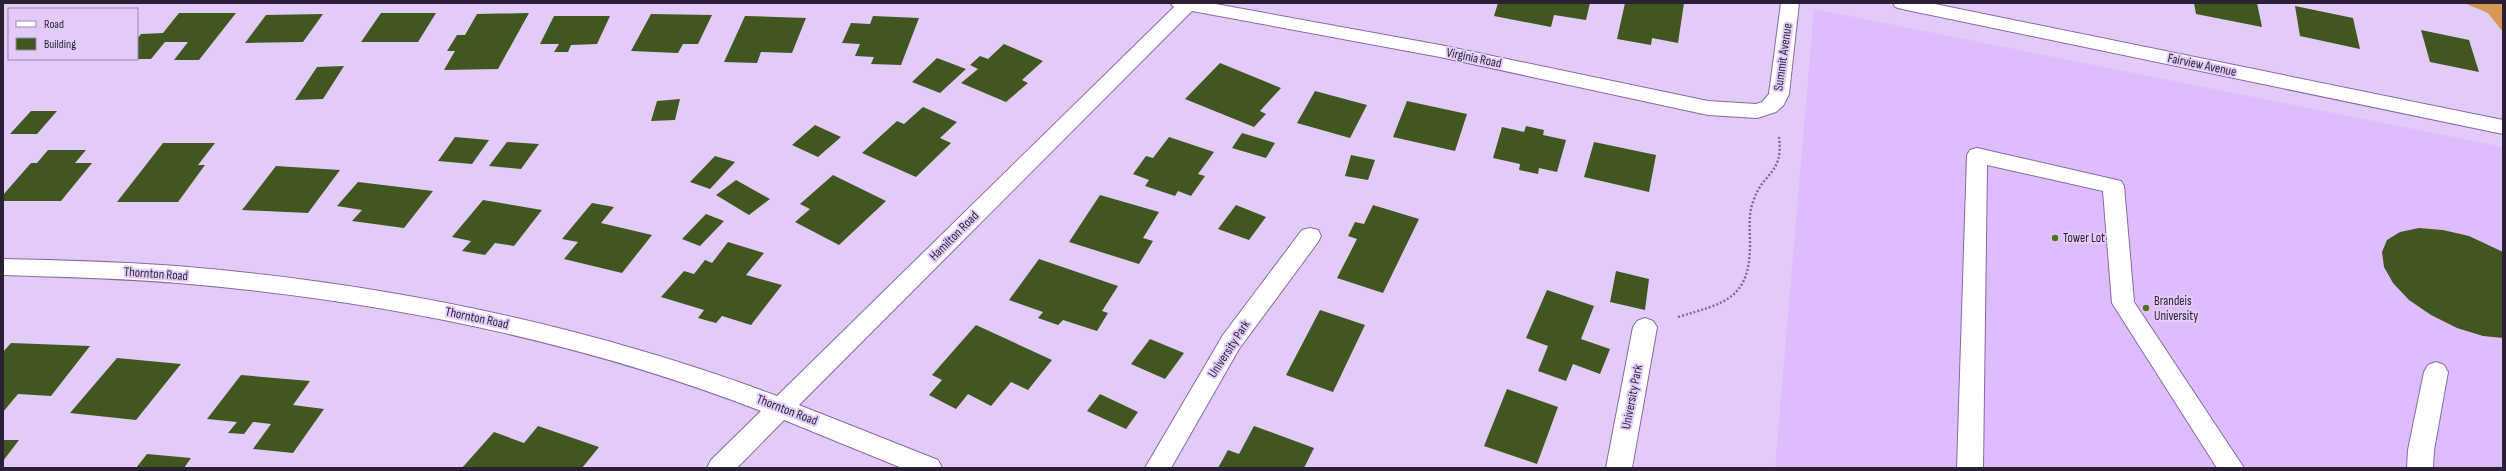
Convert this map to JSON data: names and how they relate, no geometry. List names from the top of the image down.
{
  "streets": {
    "street": [
      "Summit Avenue",
      "Virginia Road",
      "Fairview Avenue",
      "Hamilton Road",
      "Thornton Road",
      "University Park"
    ]
  },
  "crossings": [
    ["Summit Avenue", "Virginia Road"],
    ["Virginia Road", "Hamilton Road"],
    ["Hamilton Road", "Thornton Road"]
  ],
  "places": ["Tower Lot", "Brandeis University"],
  "legend": ["Road", "Building"]
}
